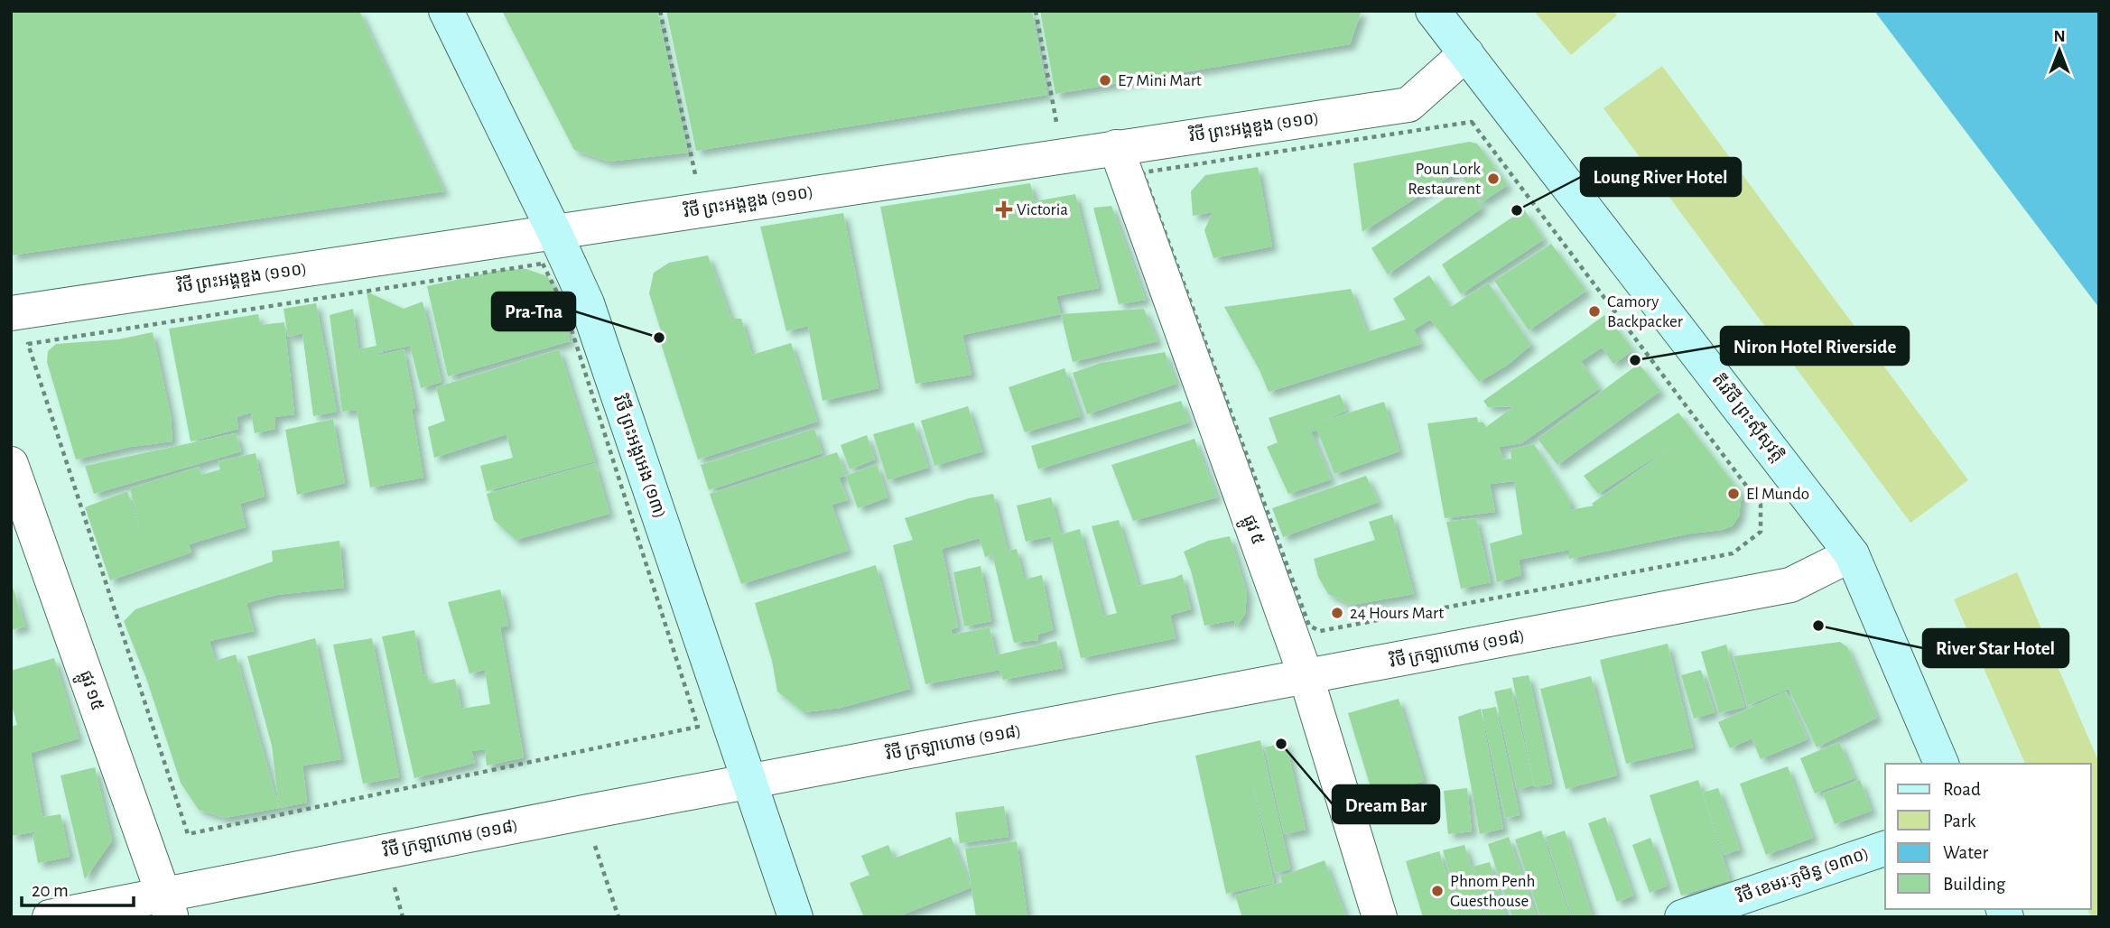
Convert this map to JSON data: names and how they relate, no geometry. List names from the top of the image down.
{
  "streets": {
    "street": [
      "វិថី ព្រះអង្គឌួង (១១០)",
      "តីរវិថី ព្រះស៊ីសុវត្តិ",
      "វិថី ព្រះអង្គអេង (១៣)",
      "ផ្លូវ ៥",
      "វិថី ក្រឡាហោម (១១៨)",
      "ផ្លូវ ១៥",
      "វិថី ខេមរៈភូមិន្ធ (១៣០)"
    ]
  },
  "crossings": [
    ["វិថី ព្រះអង្គឌួង (១១០)", "តីរវិថី ព្រះស៊ីសុវត្តិ"],
    ["វិថី ព្រះអង្គឌួង (១១០)", "វិថី ព្រះអង្គអេង (១៣)"],
    ["វិថី ព្រះអង្គឌួង (១១០)", "ផ្លូវ ៥"],
    ["តីរវិថី ព្រះស៊ីសុវត្តិ", "វិថី ក្រឡាហោម (១១៨)"],
    ["វិថី ព្រះអង្គអេង (១៣)", "វិថី ក្រឡាហោម (១១៨)"],
    ["ផ្លូវ ៥", "វិថី ក្រឡាហោម (១១៨)"],
    ["វិថី ក្រឡាហោម (១១៨)", "ផ្លូវ ១៥"]
  ],
  "places": {
    "other": [
      "E7 Mini Mart",
      "Poun Lork Restaurent",
      "Loung River Hotel",
      "Camory Backpacker",
      "Pra-Tna",
      "Niron Hotel Riverside",
      "El Mundo",
      "24 Hours Mart",
      "River Star Hotel",
      "Dream Bar",
      "Phnom Penh Guesthouse"
    ],
    "health": ["Victoria"]
  },
  "legend": [
    "Road",
    "Park",
    "Water",
    "Building"
  ],
  "scale_bar": "20 m",
  "north": "top"
}
